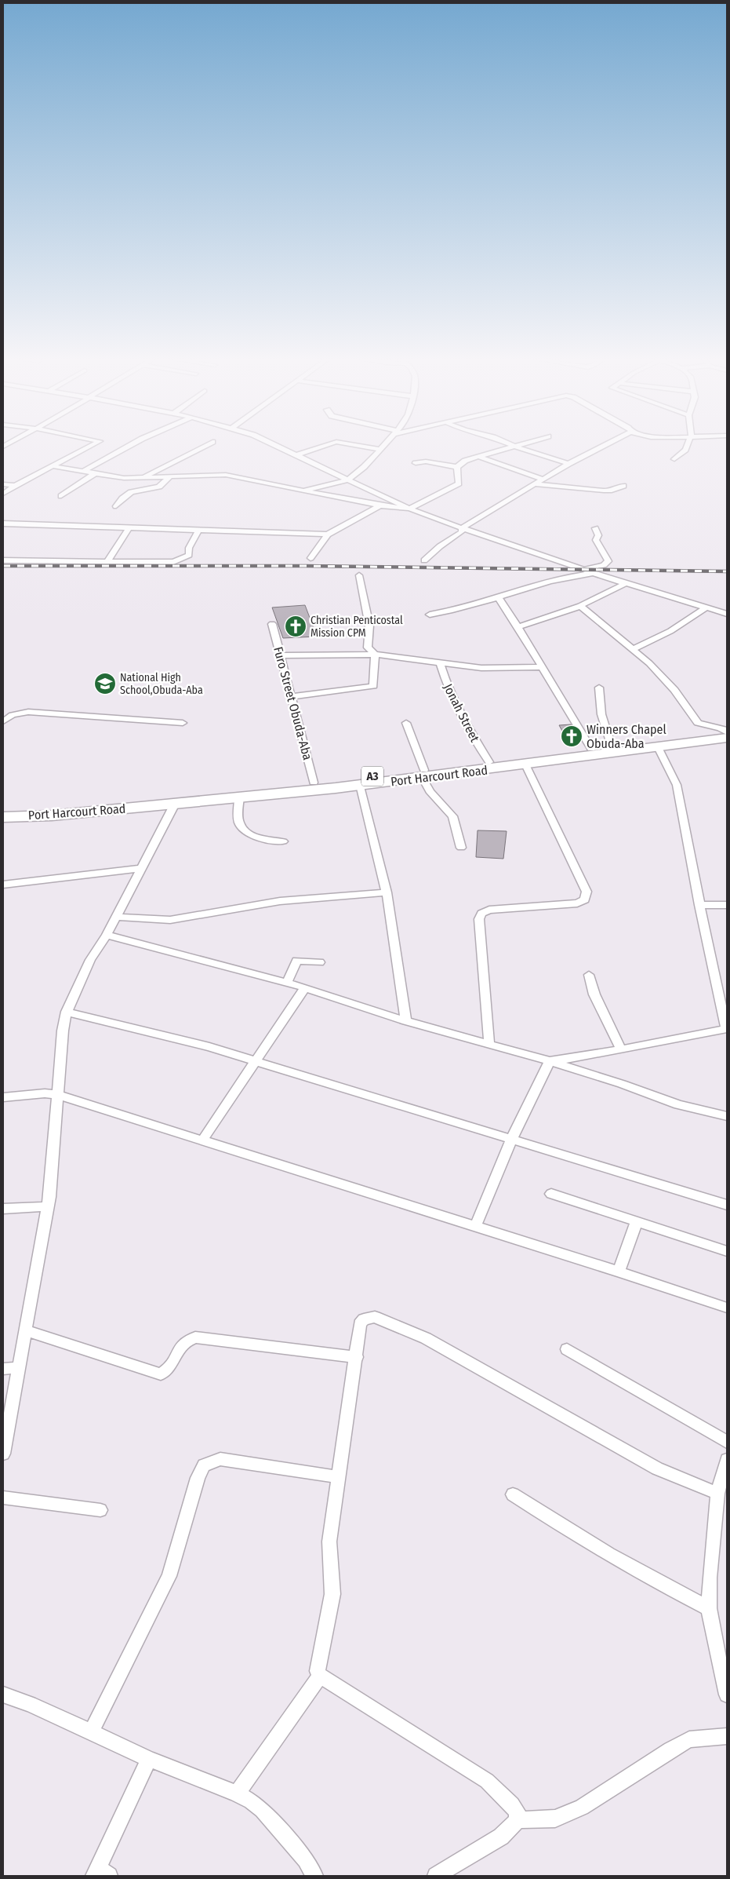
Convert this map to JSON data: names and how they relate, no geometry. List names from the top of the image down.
{
  "streets": {
    "highway": ["Port Harcourt Road", "A3"],
    "street": ["Furo Street Obuda-Aba", "Jonah Street"]
  },
  "crossings": [
    ["Furo Street Obuda-Aba", "Port Harcourt Road"],
    ["Jonah Street", "Port Harcourt Road"],
    ["Port Harcourt Road", "A3"]
  ],
  "places": {
    "church": ["Christian Penticostal Mission CPM", "Winners Chapel Obuda-Aba"],
    "school or university": ["National High School,Obuda-Aba"]
  }
}
